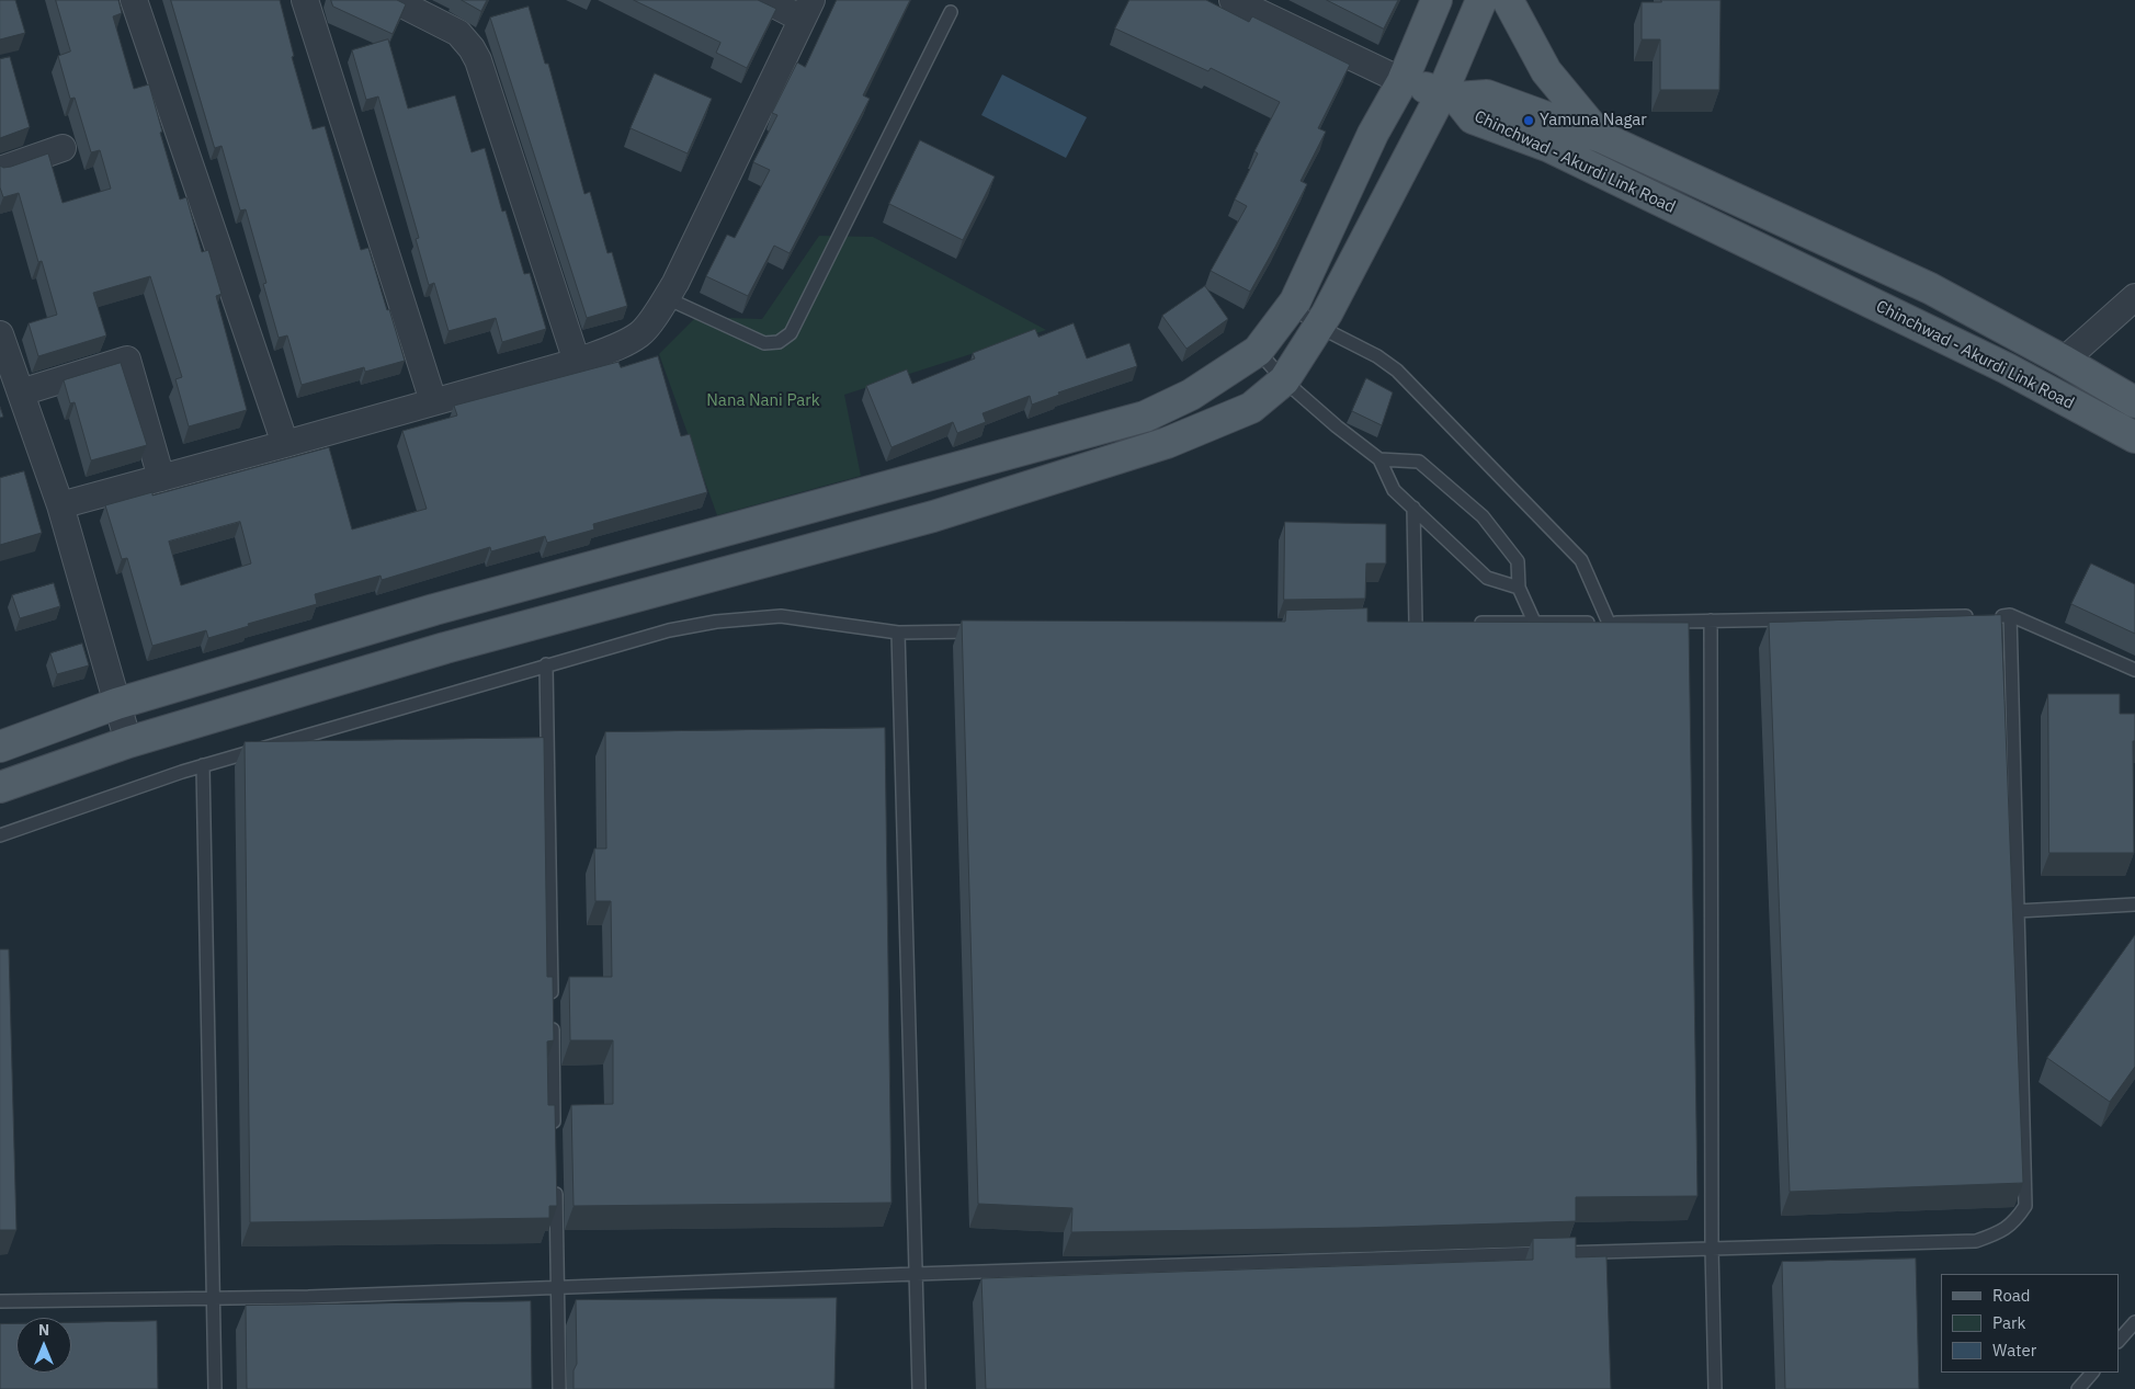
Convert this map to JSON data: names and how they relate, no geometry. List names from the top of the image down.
{
  "streets": {
    "main road": ["Chinchwad - Akurdi Link Road"]
  },
  "parks": ["Nana Nani Park"],
  "places": ["Yamuna Nagar"],
  "legend": ["Road", "Park", "Water"],
  "north": "top"
}
